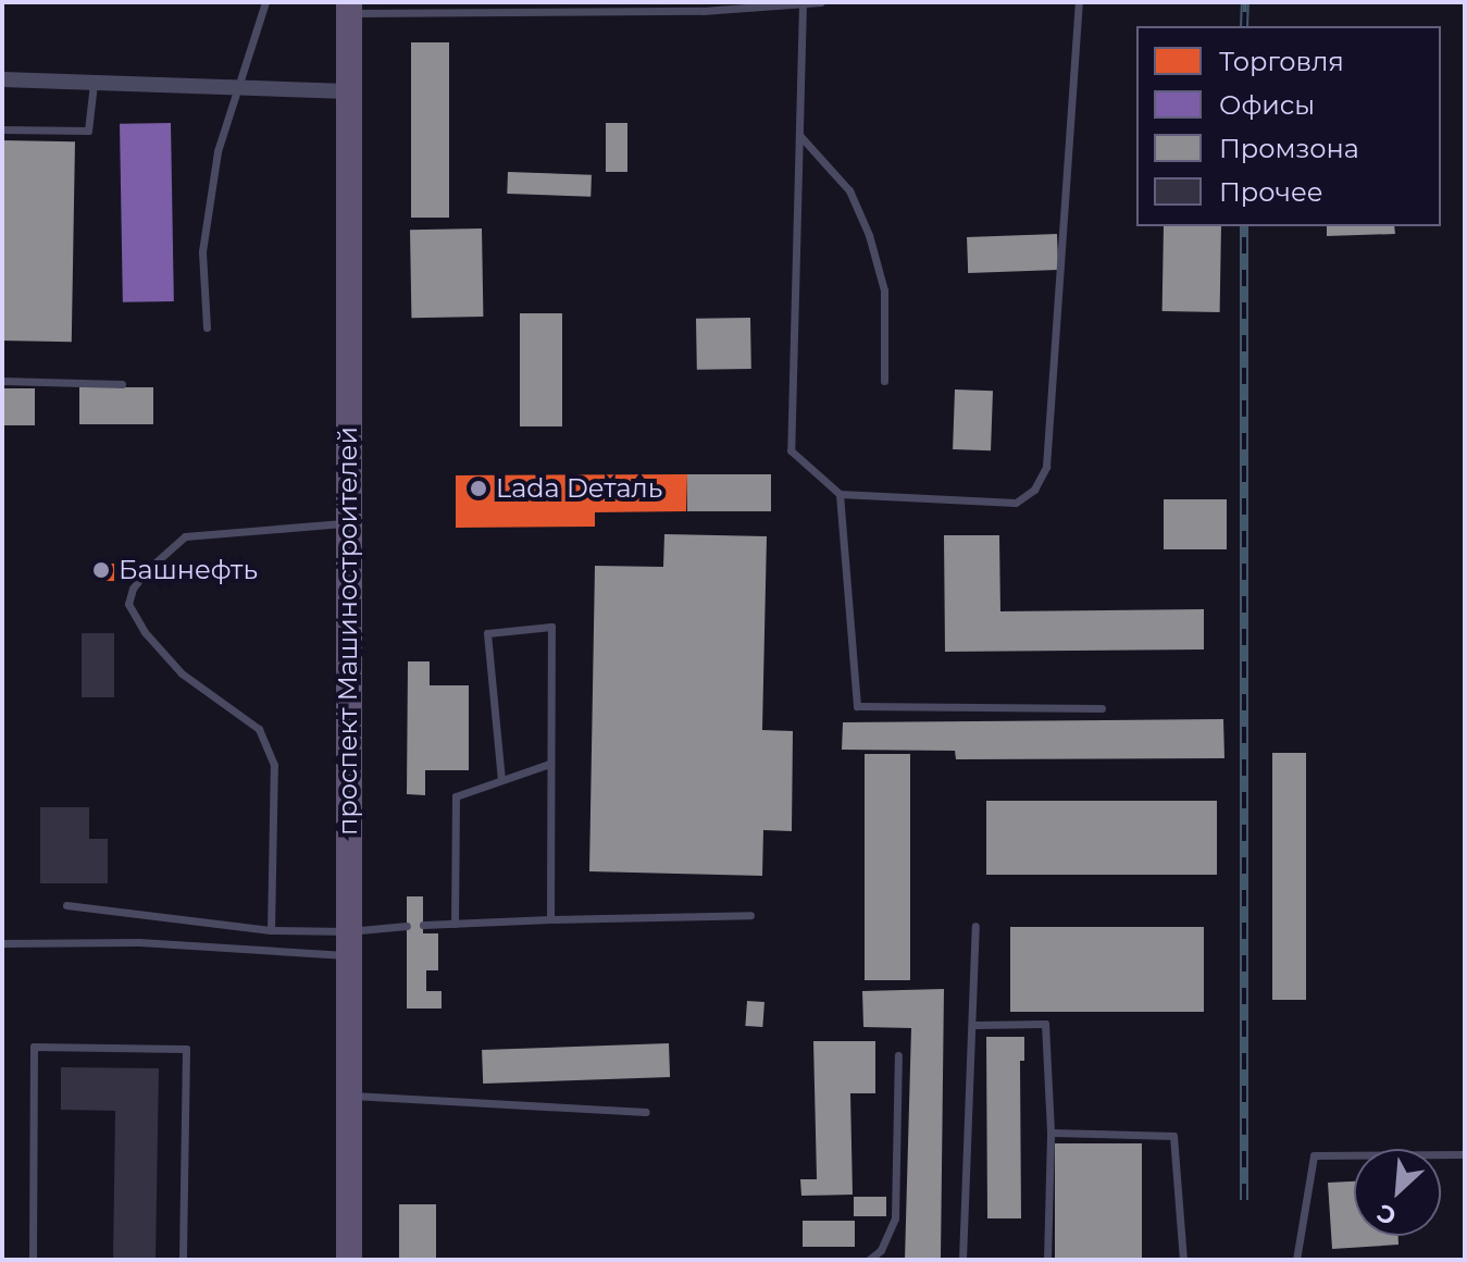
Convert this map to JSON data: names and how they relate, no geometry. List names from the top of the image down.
{
  "streets": {
    "main road": ["проспект Машиностроителей"]
  },
  "places": ["Lada Dеталь", "Башнефть"],
  "legend": [
    "Торговля",
    "Офисы",
    "Промзона",
    "Прочее"
  ],
  "north": "bottom left"
}
